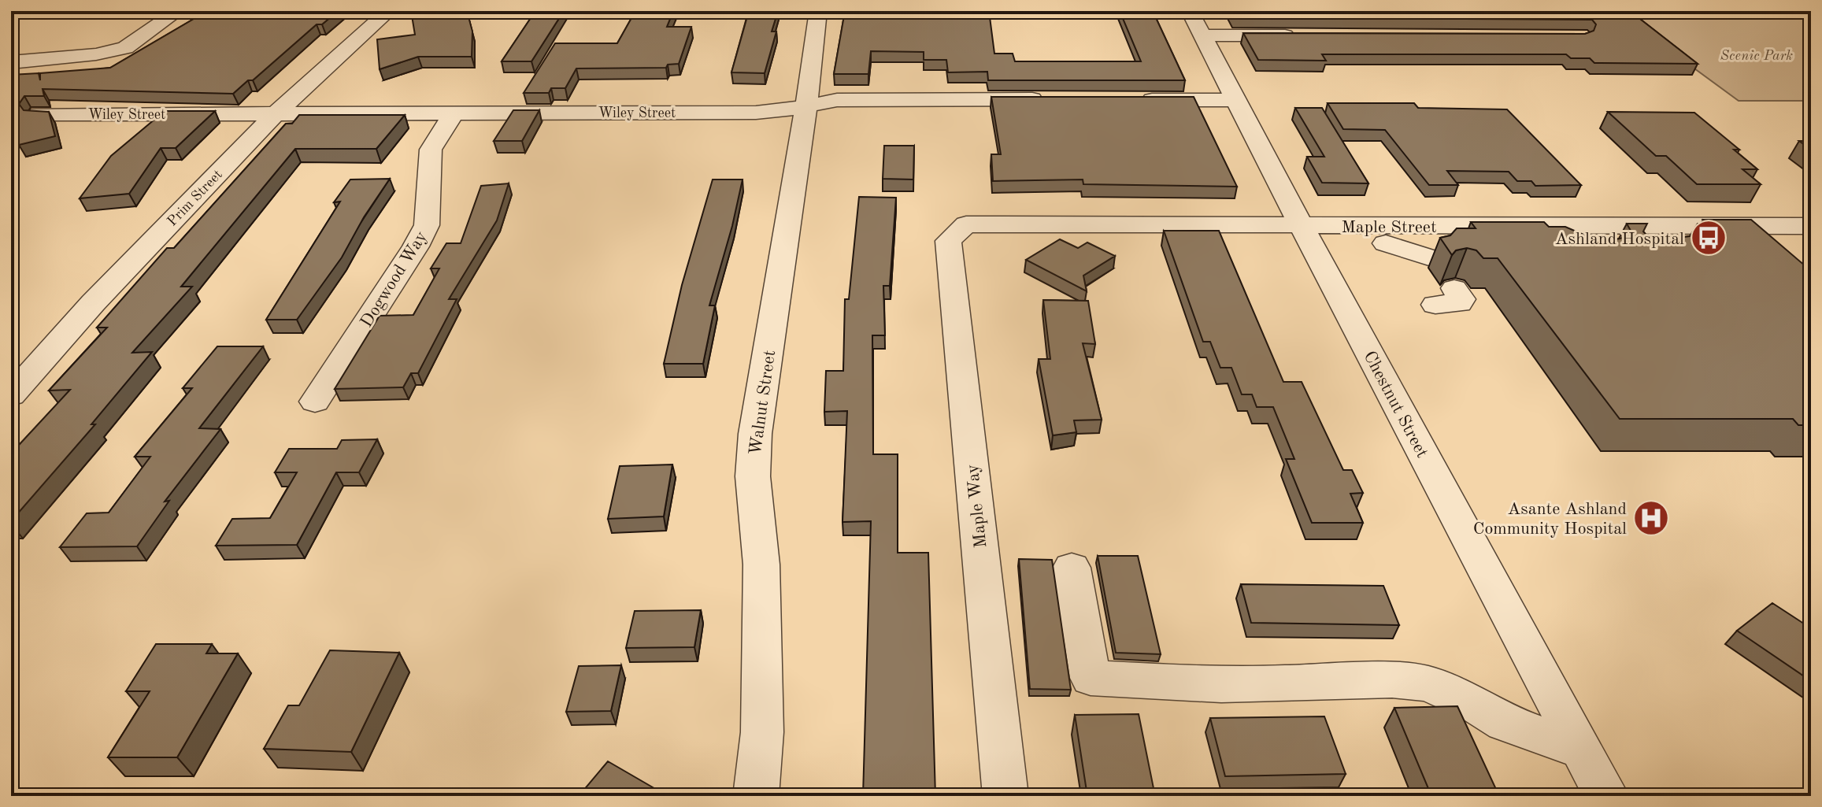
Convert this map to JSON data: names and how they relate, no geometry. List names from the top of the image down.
{
  "streets": {
    "street": [
      "Wiley Street",
      "Prim Street",
      "Maple Street",
      "Dogwood Way",
      "Walnut Street",
      "Chestnut Street",
      "Maple Way"
    ]
  },
  "crossings": [
    ["Wiley Street", "Prim Street"],
    ["Wiley Street", "Dogwood Way"],
    ["Wiley Street", "Walnut Street"],
    ["Maple Street", "Chestnut Street"],
    ["Maple Street", "Maple Way"]
  ],
  "parks": ["Scenic Park"],
  "places": {
    "bus stop": ["Ashland Hospital"],
    "hospital": ["Asante Ashland Community Hospital"]
  }
}
